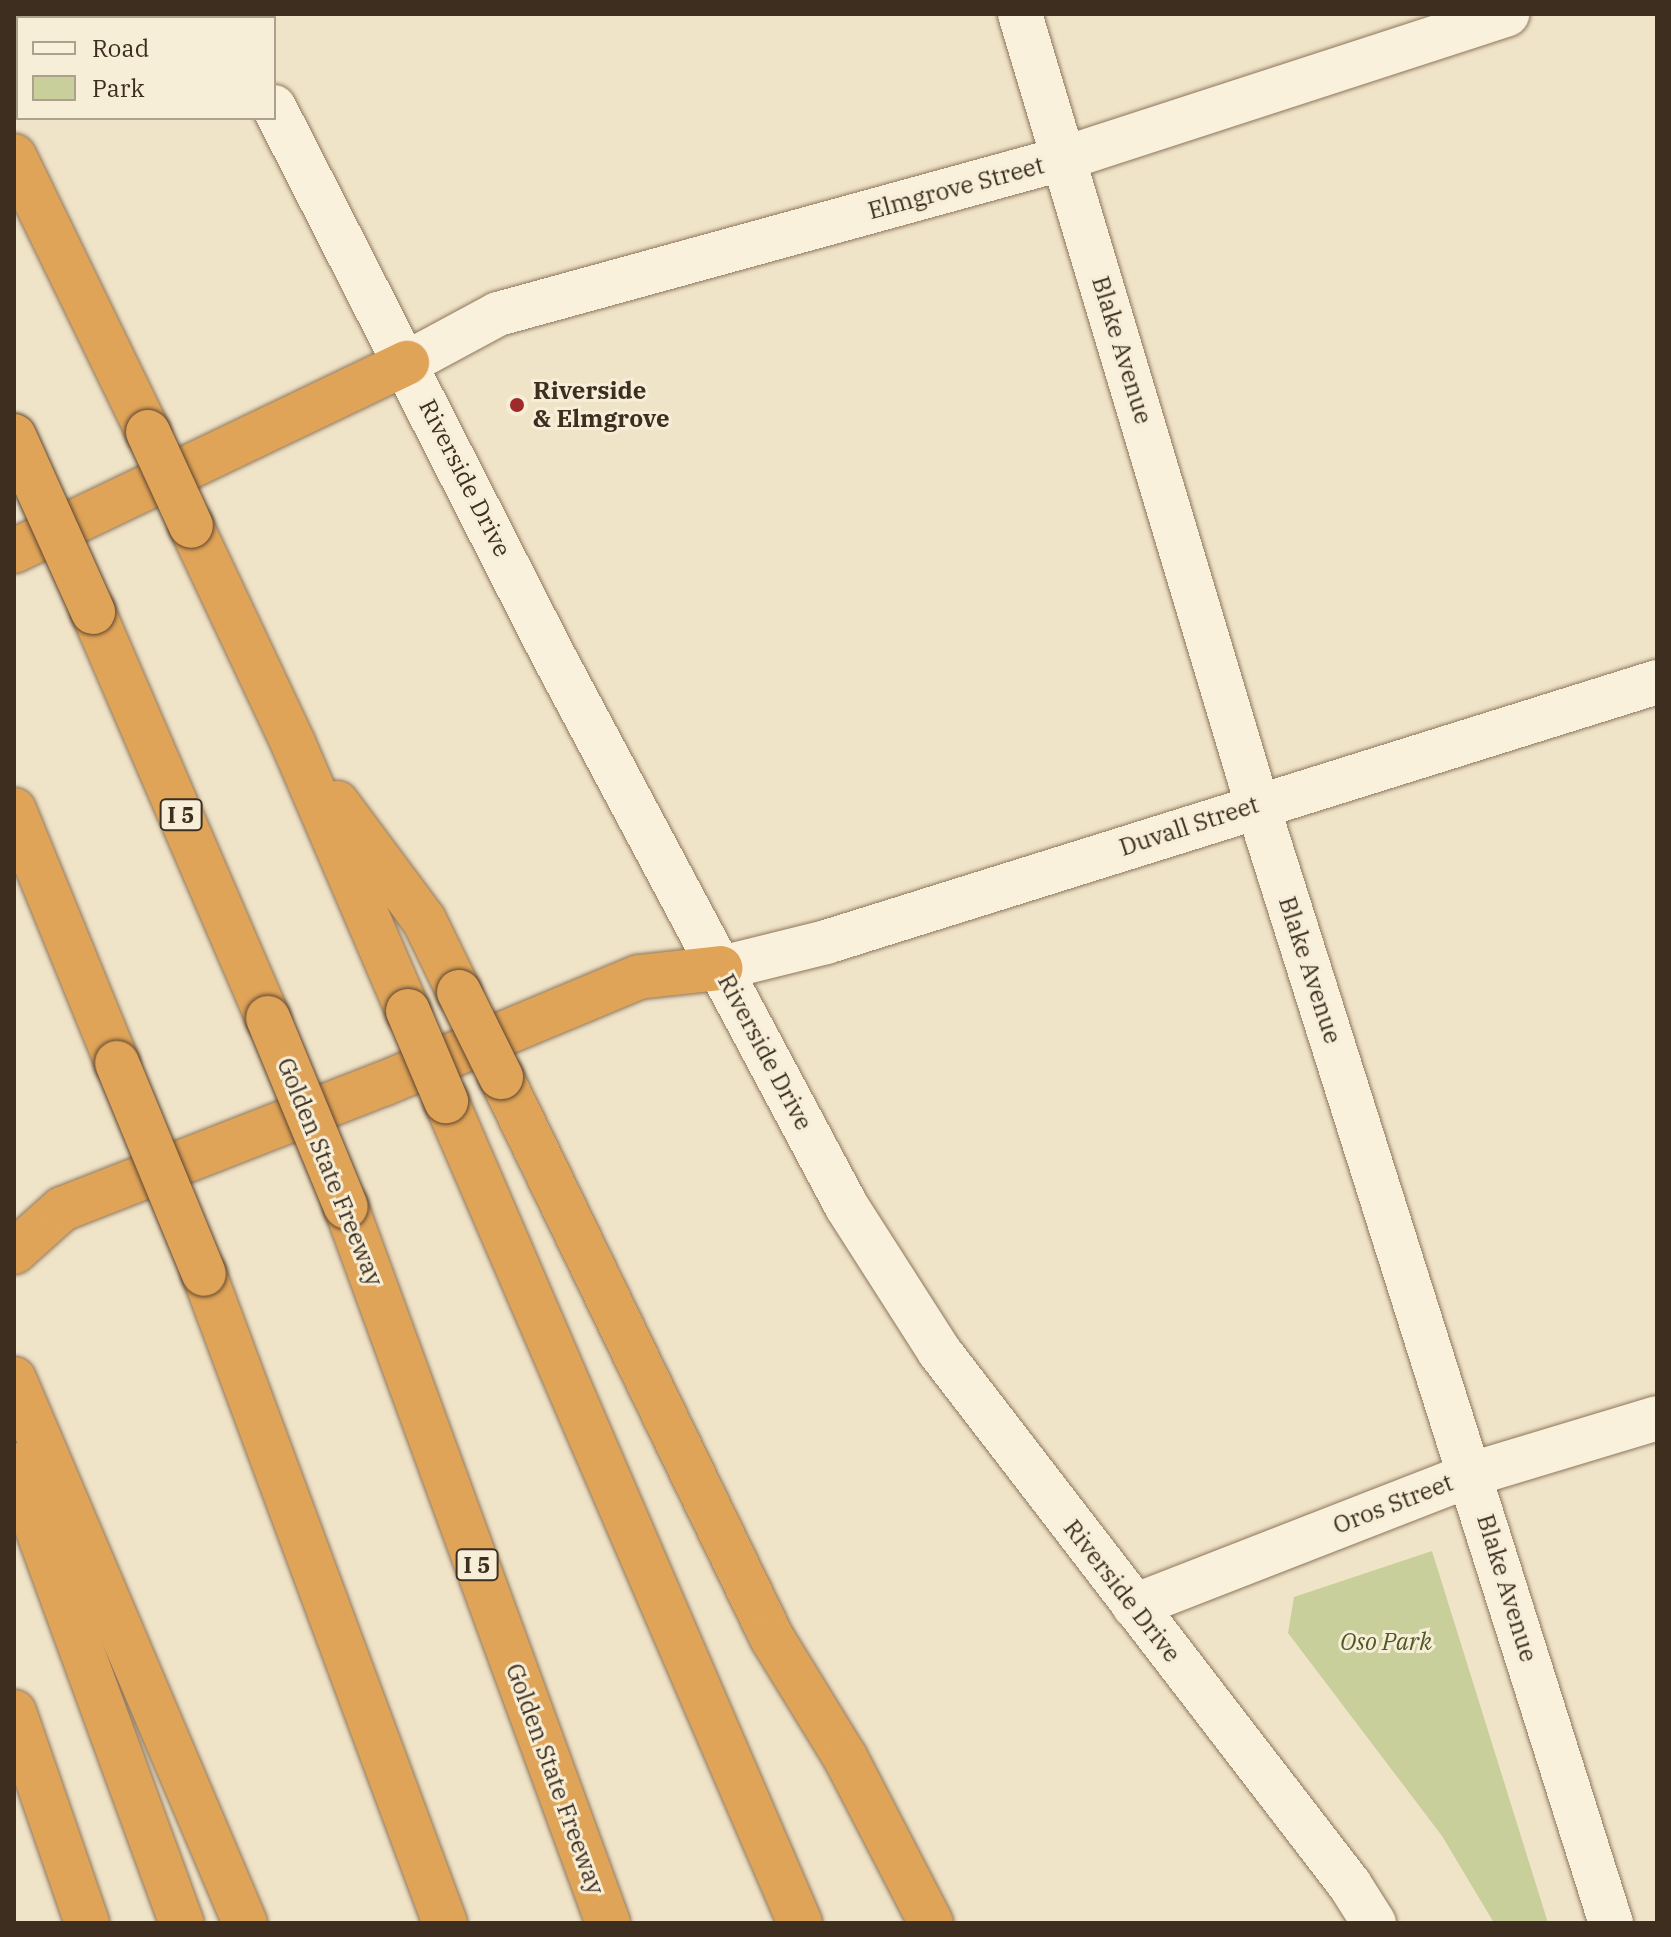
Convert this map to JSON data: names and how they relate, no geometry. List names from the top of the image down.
{
  "streets": {
    "highway": ["I 5", "Golden State Freeway"],
    "street": [
      "Elmgrove Street",
      "Blake Avenue",
      "Riverside Drive",
      "Duvall Street",
      "Oros Street"
    ]
  },
  "crossings": [
    ["Elmgrove Street", "Blake Avenue"],
    ["Elmgrove Street", "Riverside Drive"],
    ["Blake Avenue", "Duvall Street"],
    ["Blake Avenue", "Oros Street"],
    ["Riverside Drive", "Duvall Street"],
    ["Riverside Drive", "Oros Street"]
  ],
  "parks": ["Oso Park"],
  "places": ["Riverside & Elmgrove"],
  "legend": ["Road", "Park"]
}
